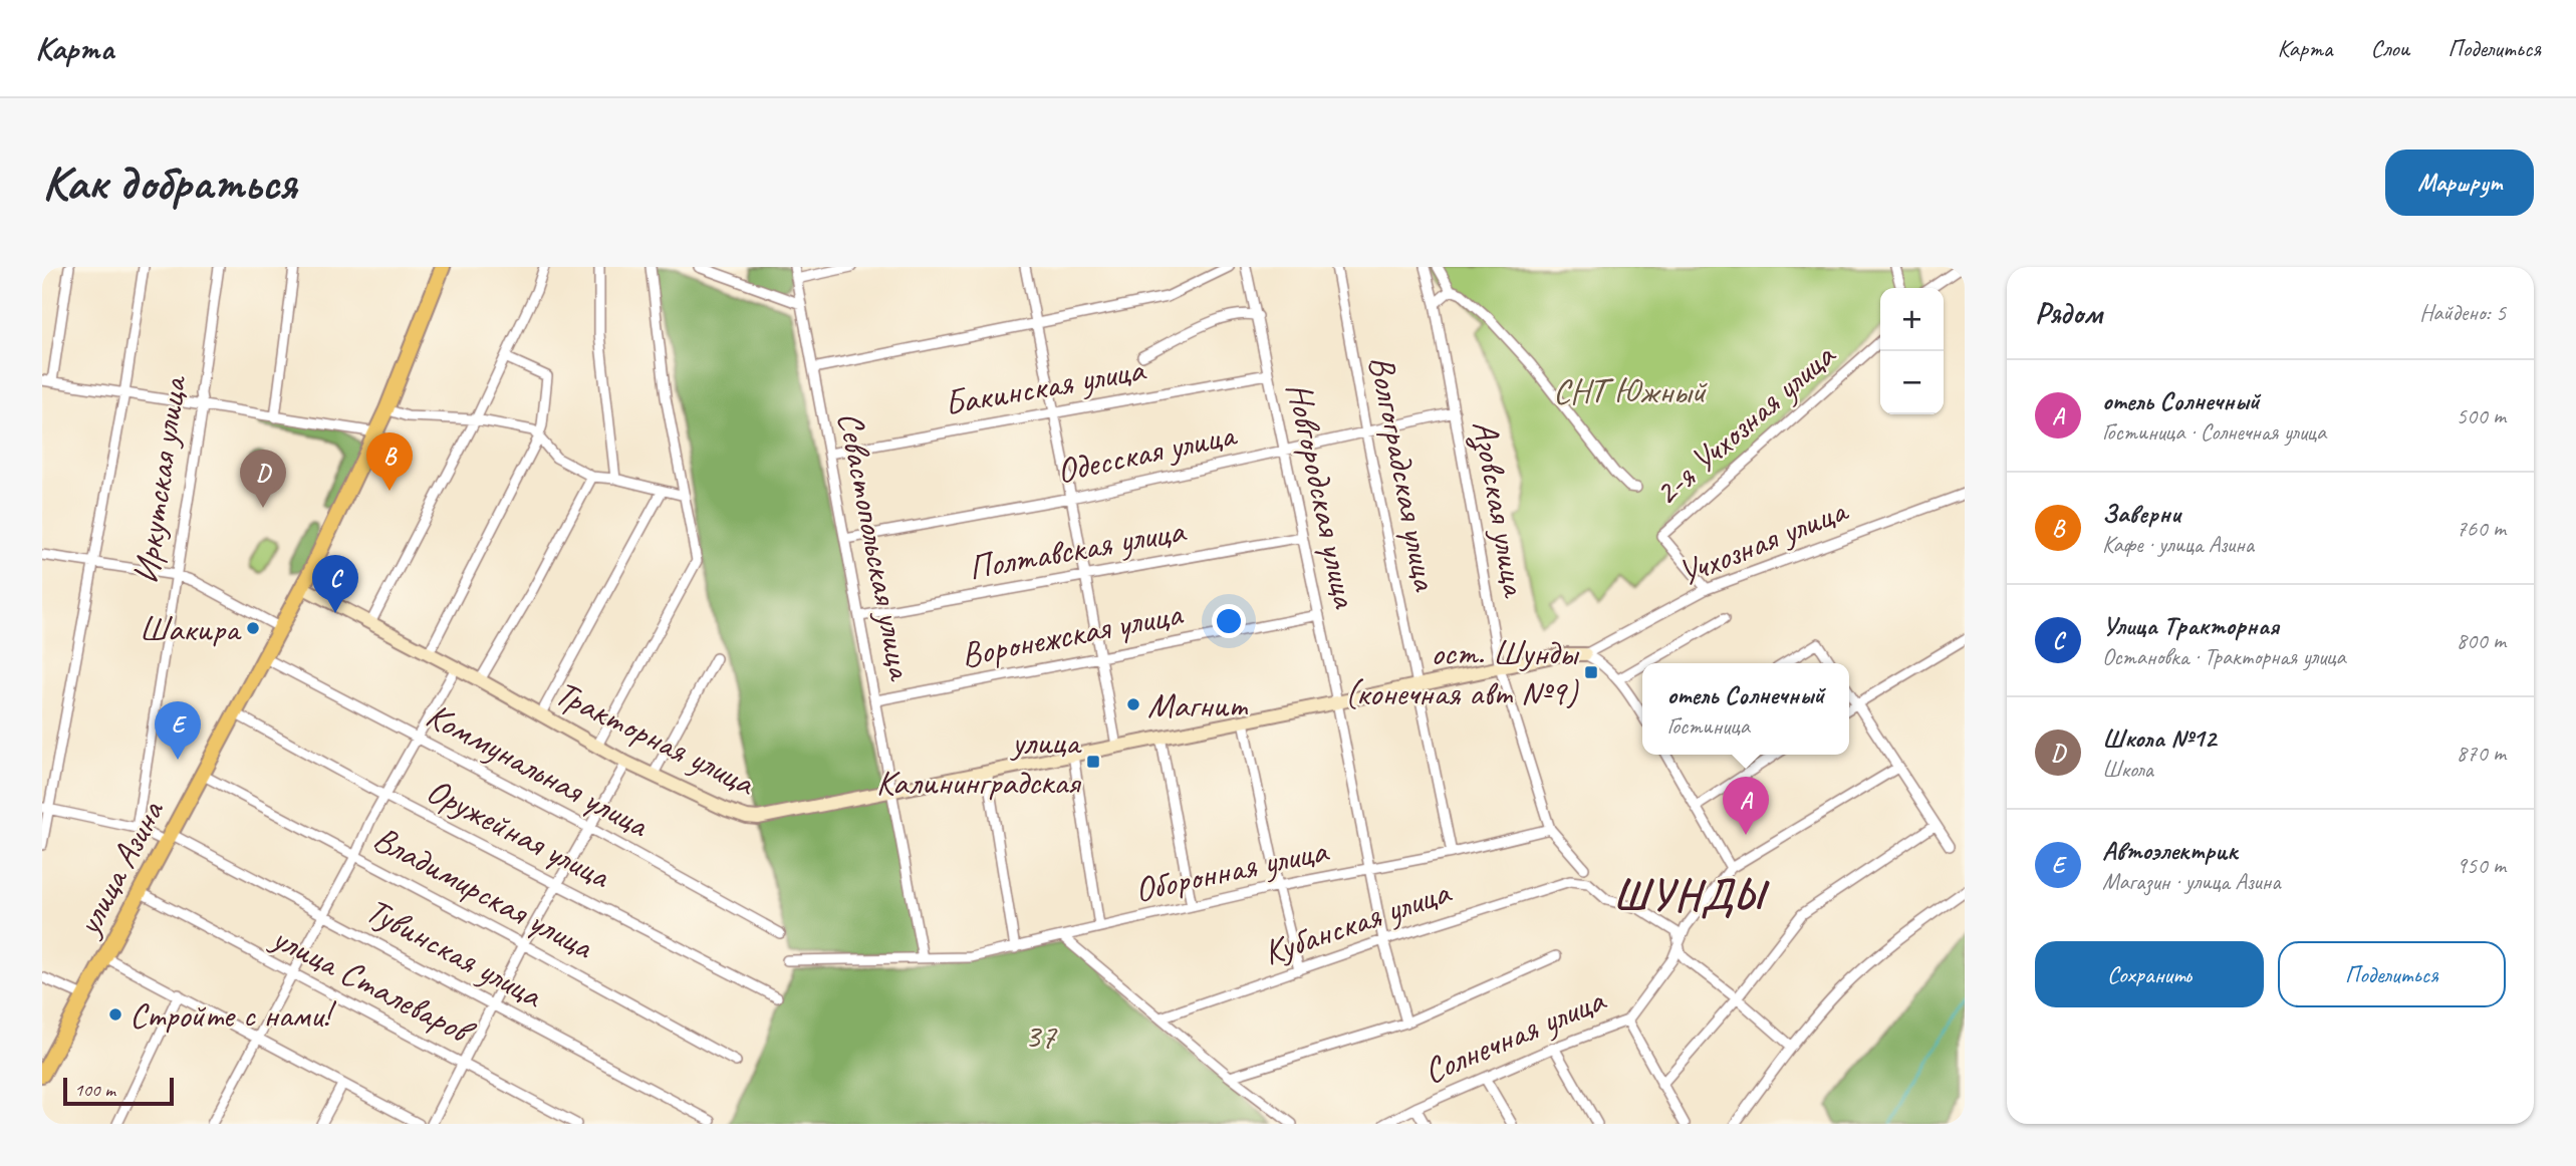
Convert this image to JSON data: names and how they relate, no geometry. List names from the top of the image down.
{
  "streets": {
    "main road": ["улица Азина"],
    "street": [
      "Бакинская улица",
      "2-я Учхозная улица",
      "Одесская улица",
      "Волгоградская улица",
      "Иркутская улица",
      "Новгородская улица",
      "Азовская улица",
      "Учхозная улица",
      "Севастопольская улица",
      "Полтавская улица",
      "Воронежская улица",
      "Тракторная улица",
      "Коммунальная улица",
      "Оружейная улица",
      "Оборонная улица",
      "Владимирская улица",
      "Кубанская улица",
      "Тувинская улица",
      "улица Сталеваров",
      "Солнечная улица"
    ]
  },
  "crossings": [
    ["Бакинская улица", "Новгородская улица"],
    ["Бакинская улица", "Севастопольская улица"],
    ["2-я Учхозная улица", "Учхозная улица"],
    ["Одесская улица", "Волгоградская улица"],
    ["Одесская улица", "Новгородская улица"],
    ["Одесская улица", "Азовская улица"],
    ["Одесская улица", "Севастопольская улица"],
    ["Волгоградская улица", "Тракторная улица"],
    ["Волгоградская улица", "Оборонная улица"],
    ["Иркутская улица", "Тувинская улица"],
    ["Новгородская улица", "Полтавская улица"],
    ["Новгородская улица", "Воронежская улица"],
    ["Новгородская улица", "Тракторная улица"],
    ["Новгородская улица", "Оборонная улица"],
    ["Новгородская улица", "Кубанская улица"],
    ["Азовская улица", "Тракторная улица"],
    ["Азовская улица", "Оборонная улица"],
    ["Учхозная улица", "Тракторная улица"],
    ["Севастопольская улица", "Полтавская улица"],
    ["Севастопольская улица", "Воронежская улица"],
    ["Севастопольская улица", "Тракторная улица"],
    ["Севастопольская улица", "Оборонная улица"],
    ["Тракторная улица", "улица Азина"],
    ["Коммунальная улица", "улица Азина"],
    ["Оружейная улица", "улица Азина"],
    ["улица Азина", "Владимирская улица"],
    ["улица Азина", "Тувинская улица"],
    ["улица Азина", "улица Сталеваров"],
    ["Кубанская улица", "Солнечная улица"]
  ],
  "districts": ["ШУНДЫ"],
  "parks": ["СНТ Южный", "37"],
  "places": {
    "other": ["Шакира", "Магнит", "Стройте с нами!"],
    "transit": ["ост. Шунды (конечная авт №9)", "улица Калининградская"]
  },
  "scale_bar": "100 m",
  "page": {
    "header": "Карта",
    "nav": ["Карта", "Слои", "Поделиться"],
    "buttons": [
      "Маршрут",
      ["Сохранить", "Поделиться"]
    ],
    "title": "Как добраться",
    "heading": ["Рядом", "Найдено: 5"],
    "map_buttons": ["+", "−"],
    "list": [
      {
        "mark": "A",
        "name": "отель Солнечный",
        "note": "Гостиница · Солнечная улица",
        "value": "500 m"
      },
      {
        "mark": "B",
        "name": "Заверни",
        "note": "Кафе · улица Азина",
        "value": "760 m"
      },
      {
        "mark": "C",
        "name": "Улица Тракторная",
        "note": "Остановка · Тракторная улица",
        "value": "800 m"
      },
      {
        "mark": "D",
        "name": "Школа №12",
        "note": "Школа",
        "value": "870 m"
      },
      {
        "mark": "E",
        "name": "Автоэлектрик",
        "note": "Магазин · улица Азина",
        "value": "950 m"
      }
    ],
    "pins": [
      "B",
      "D",
      "C",
      "E",
      "A"
    ],
    "popup": ["отель Солнечный", "Гостиница"],
    "scale": "100 m"
  }
}
